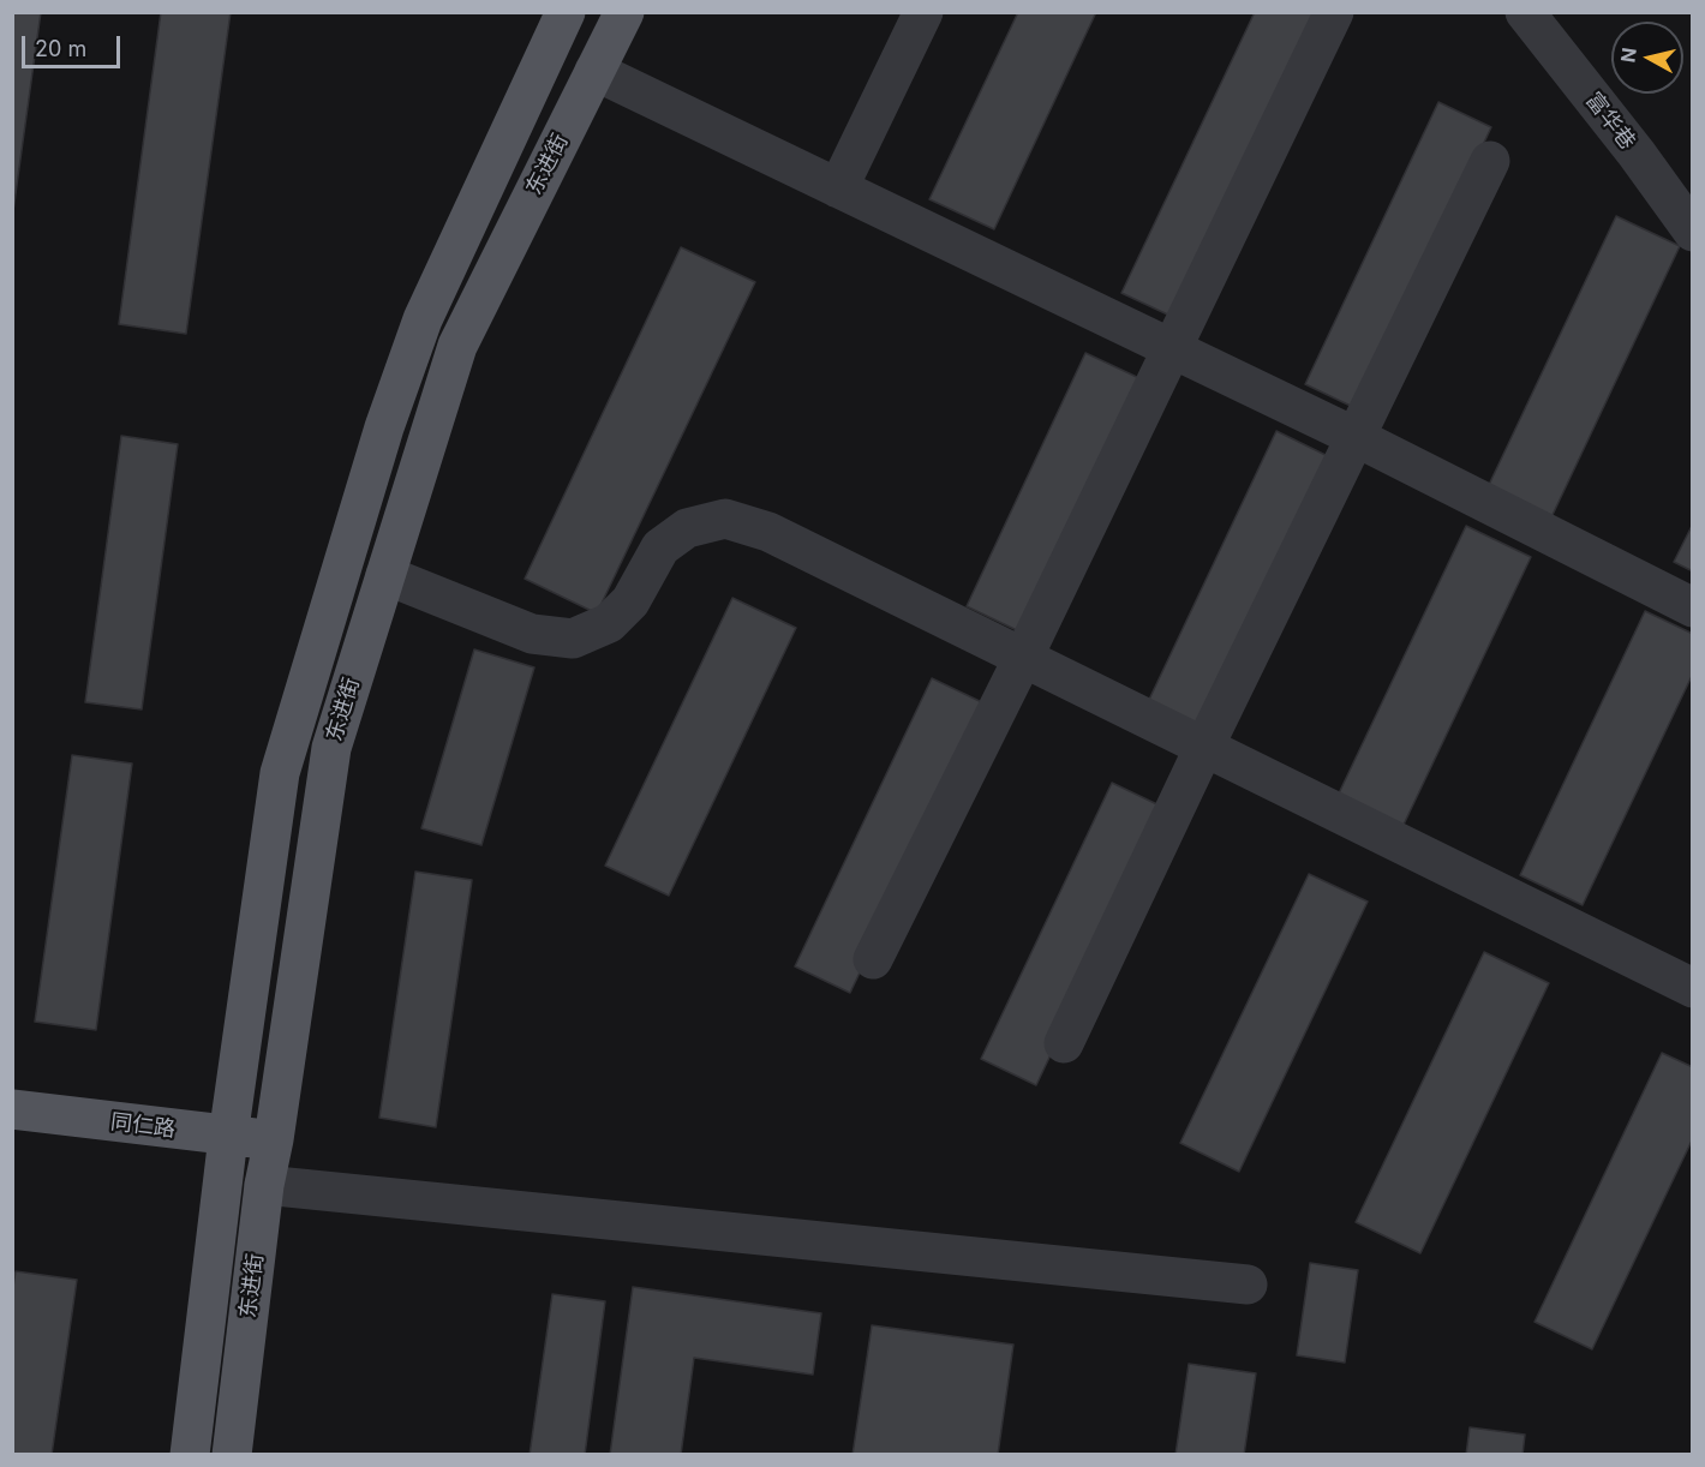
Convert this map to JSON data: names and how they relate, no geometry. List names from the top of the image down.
{
  "streets": {
    "main road": ["东进街", "同仁路"],
    "street": ["富华巷"]
  },
  "crossings": [
    ["东进街", "同仁路"]
  ],
  "scale_bar": "20 m",
  "north": "left"
}
